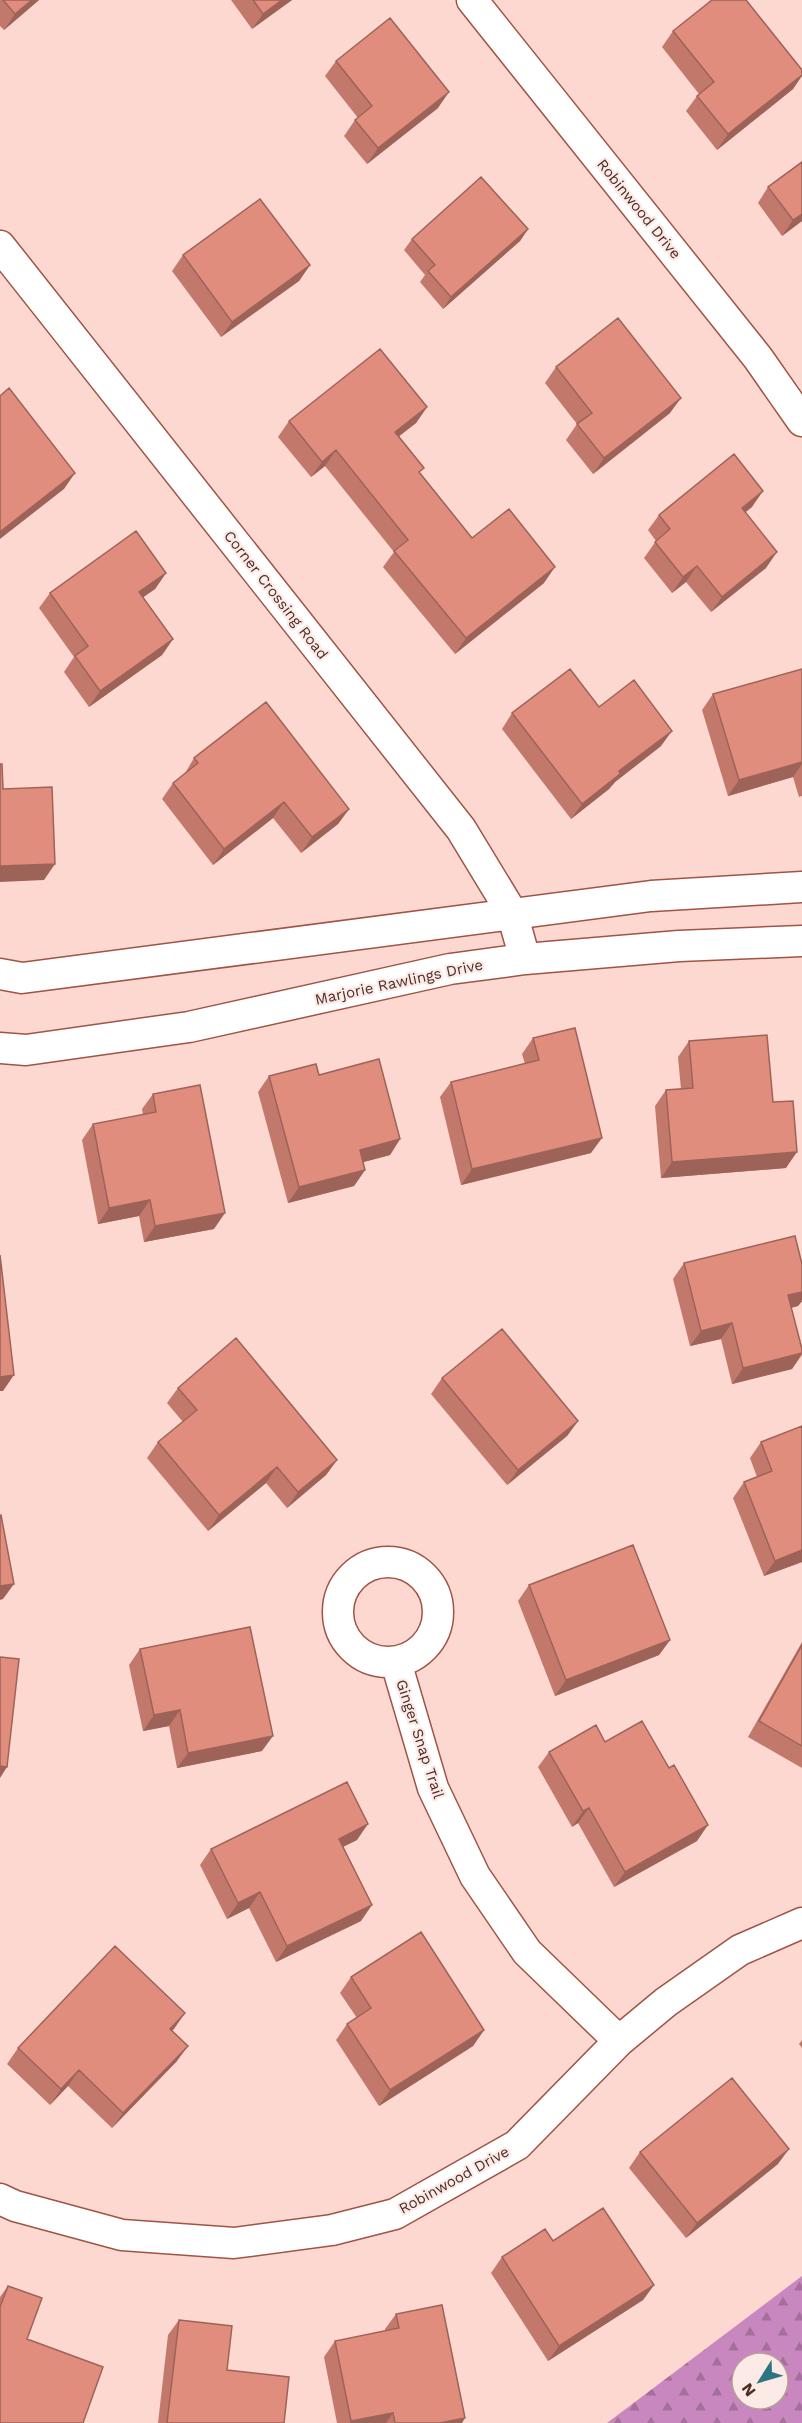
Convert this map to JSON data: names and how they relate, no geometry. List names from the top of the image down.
{
  "streets": {
    "street": [
      "Robinwood Drive",
      "Corner Crossing Road",
      "Marjorie Rawlings Drive",
      "Ginger Snap Trail"
    ]
  },
  "crossings": [
    ["Robinwood Drive", "Ginger Snap Trail"],
    ["Corner Crossing Road", "Marjorie Rawlings Drive"]
  ],
  "north": "bottom left"
}
